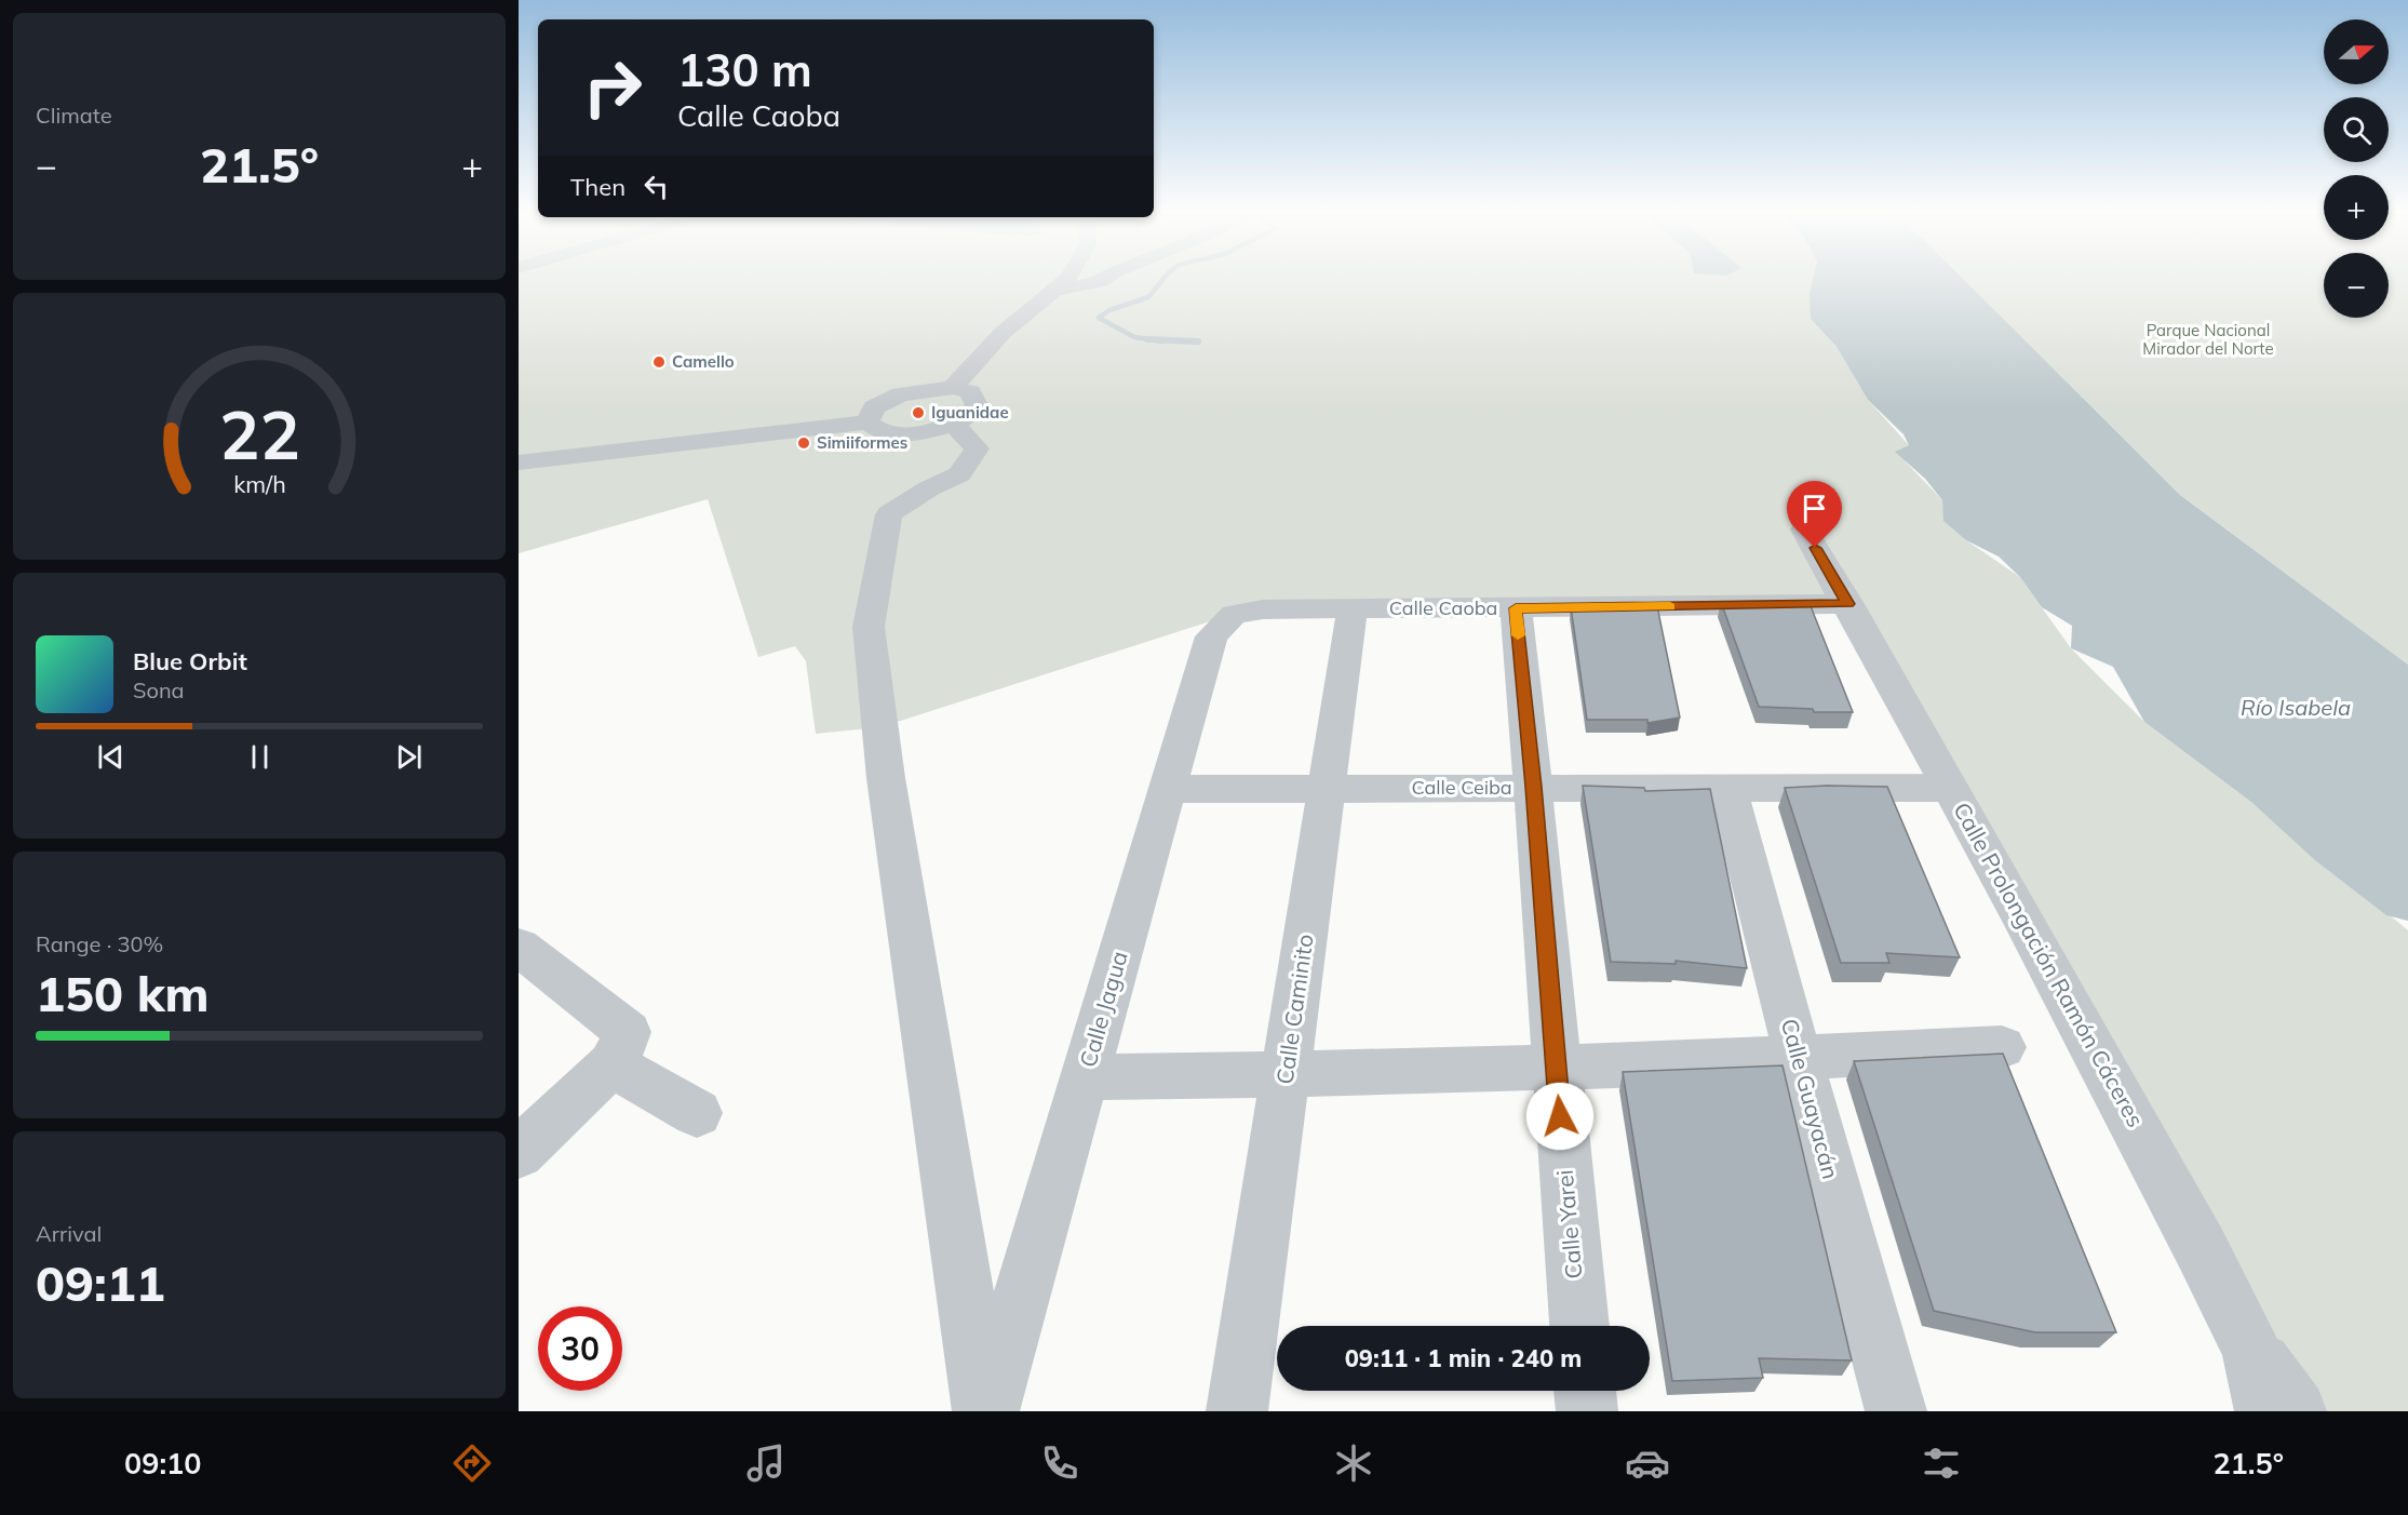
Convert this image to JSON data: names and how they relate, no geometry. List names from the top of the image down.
{
  "streets": {
    "street": [
      "Calle Caoba",
      "Calle Ceiba",
      "Calle Prolongación Ramón Cáceres",
      "Calle Jagua",
      "Calle Caminito",
      "Calle Guayacán",
      "Calle Yarei"
    ]
  },
  "crossings": [
    ["Calle Caoba", "Calle Prolongación Ramón Cáceres"],
    ["Calle Caoba", "Calle Jagua"],
    ["Calle Caoba", "Calle Caminito"],
    ["Calle Caoba", "Calle Yarei"],
    ["Calle Ceiba", "Calle Prolongación Ramón Cáceres"],
    ["Calle Ceiba", "Calle Jagua"],
    ["Calle Ceiba", "Calle Caminito"],
    ["Calle Ceiba", "Calle Guayacán"],
    ["Calle Ceiba", "Calle Yarei"]
  ],
  "water": ["Río Isabela"],
  "parks": ["Parque Nacional Mirador del Norte"],
  "places": ["Camello", "Iguanidae", "Simiiformes"],
  "north": "right",
  "page": {
    "tile": [
      "Climate",
      ["Range · 30%", "150 km"],
      ["Arrival", "09:11"]
    ],
    "map_buttons": ["+", "−"],
    "turn": ["130 m", "Calle Caoba"],
    "heat": ["−", "21.5°", "+"],
    "then": "Then",
    "song": ["Blue Orbit", "Sona"],
    "limit": "30",
    "trip": "09:11 · 1 min · 240 m",
    "tabs": ["09:10", "21.5°"],
    "gauge": ["22", "km/h"]
  }
}
